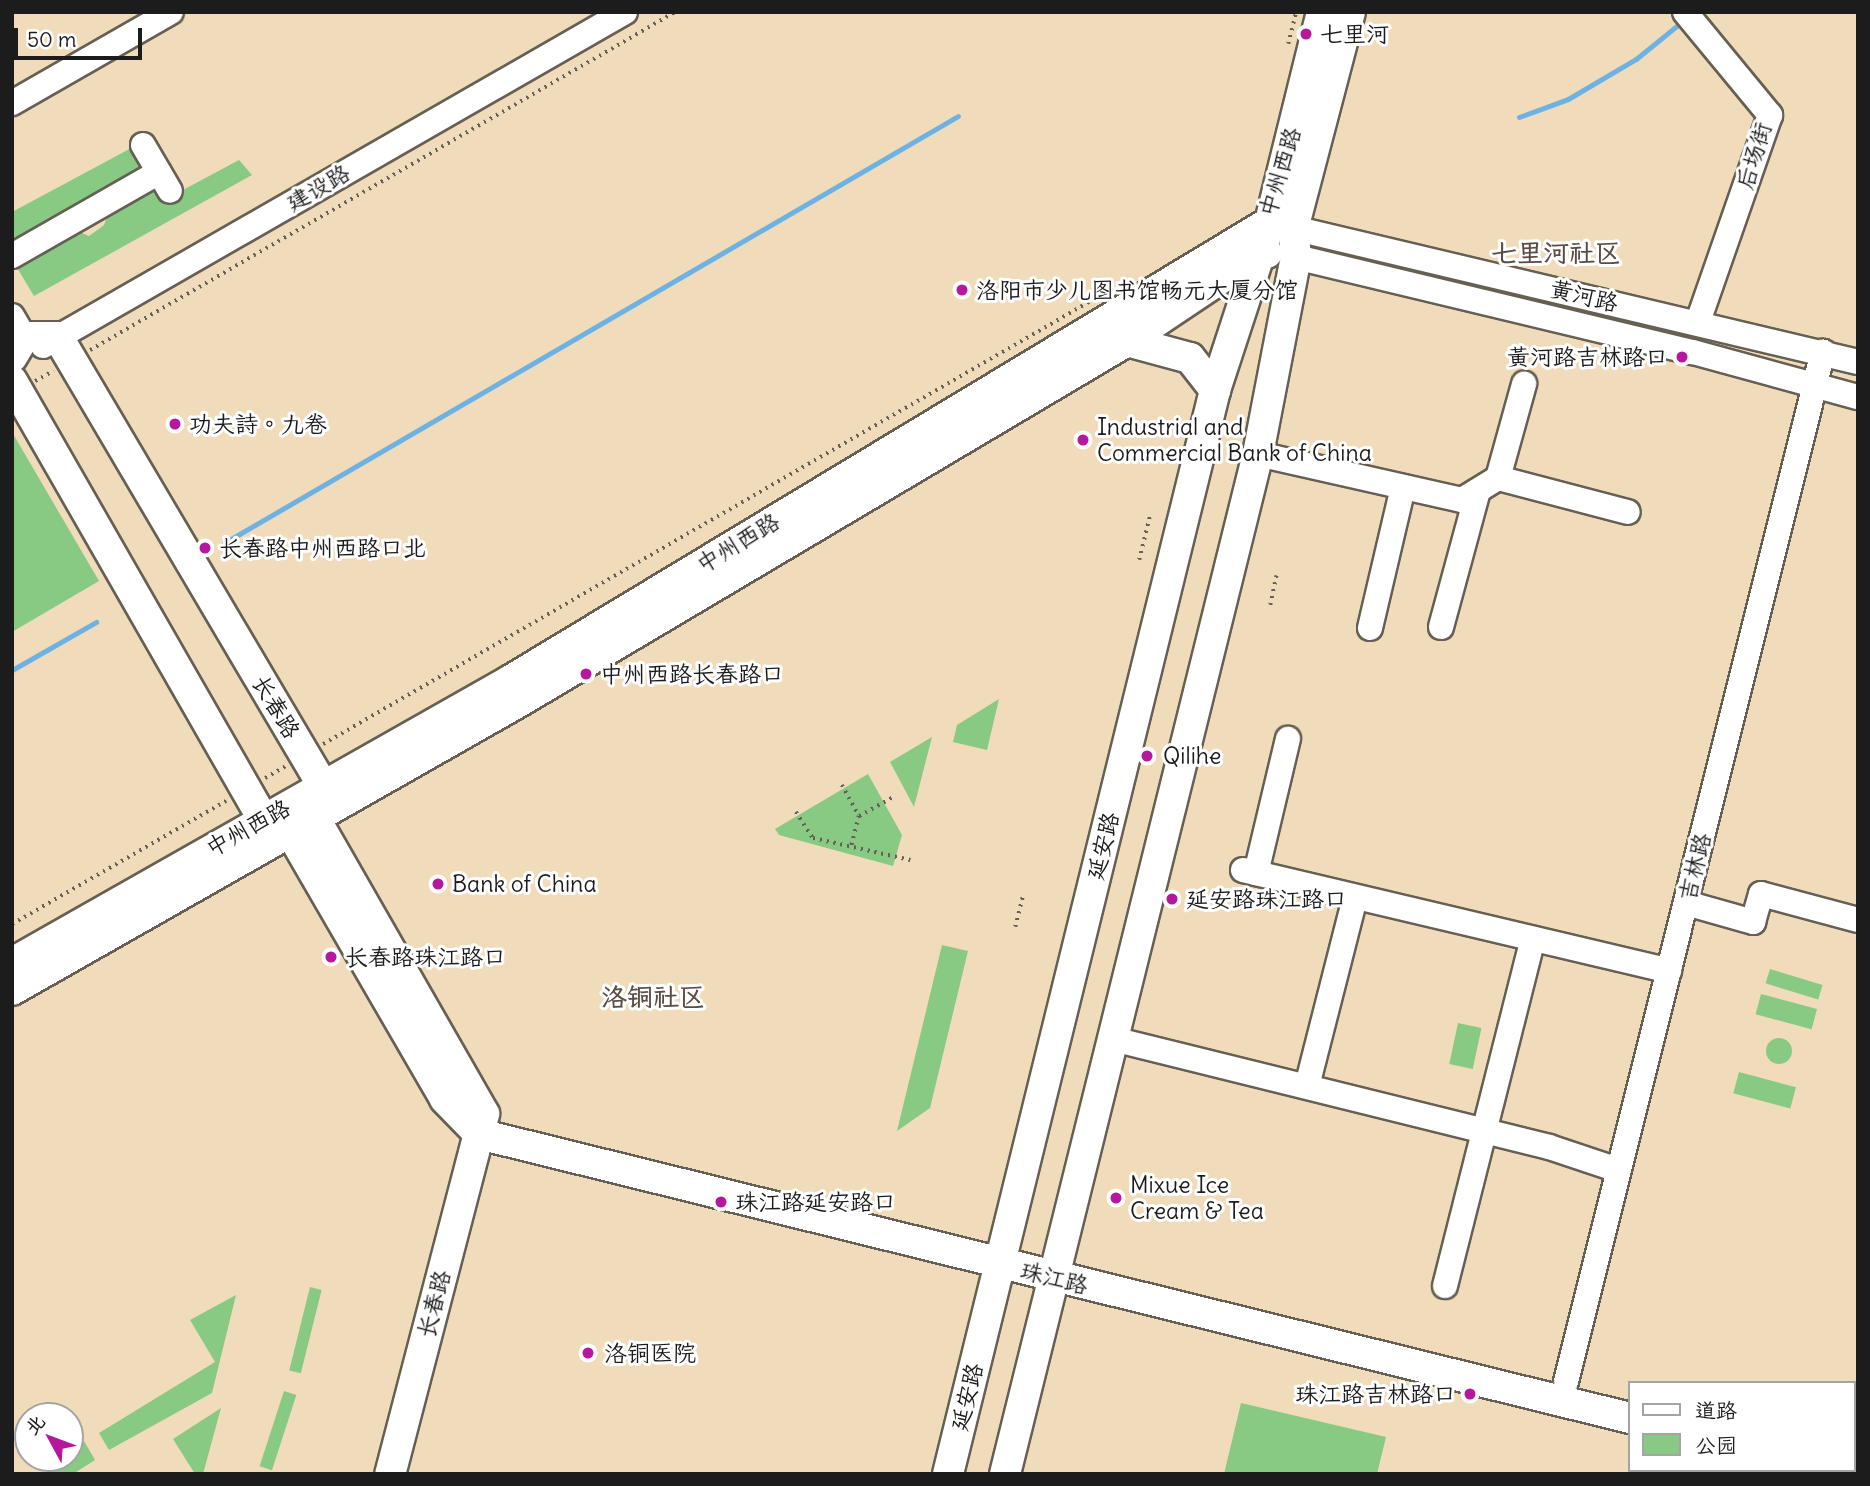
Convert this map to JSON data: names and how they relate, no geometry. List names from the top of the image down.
{
  "streets": {
    "main road": [
      "中州西路",
      "长春路",
      "延安路",
      "珠江路"
    ],
    "street": [
      "后场街",
      "建设路",
      "黄河路",
      "吉林路"
    ]
  },
  "crossings": [
    ["后场街", "黄河路"],
    ["中州西路", "黄河路"],
    ["中州西路", "长春路"],
    ["中州西路", "延安路"],
    ["建设路", "长春路"],
    ["黄河路", "吉林路"],
    ["长春路", "珠江路"],
    ["延安路", "珠江路"],
    ["吉林路", "珠江路"]
  ],
  "districts": ["七里河社区", "洛铜社区"],
  "places": [
    "七里河",
    "洛阳市少儿图书馆畅元大厦分馆",
    "黄河路吉林路口",
    "功夫詩。九卷",
    "Industrial and Commercial Bank of China",
    "长春路中州西路口北",
    "中州西路长春路口",
    "Qilihe",
    "Bank of China",
    "延安路珠江路口",
    "长春路珠江路口",
    "Mixue Ice Cream & Tea",
    "珠江路延安路口",
    "洛铜医院",
    "珠江路吉林路口"
  ],
  "legend": ["道路", "公园"],
  "scale_bar": "50 m",
  "north": "top left"
}
